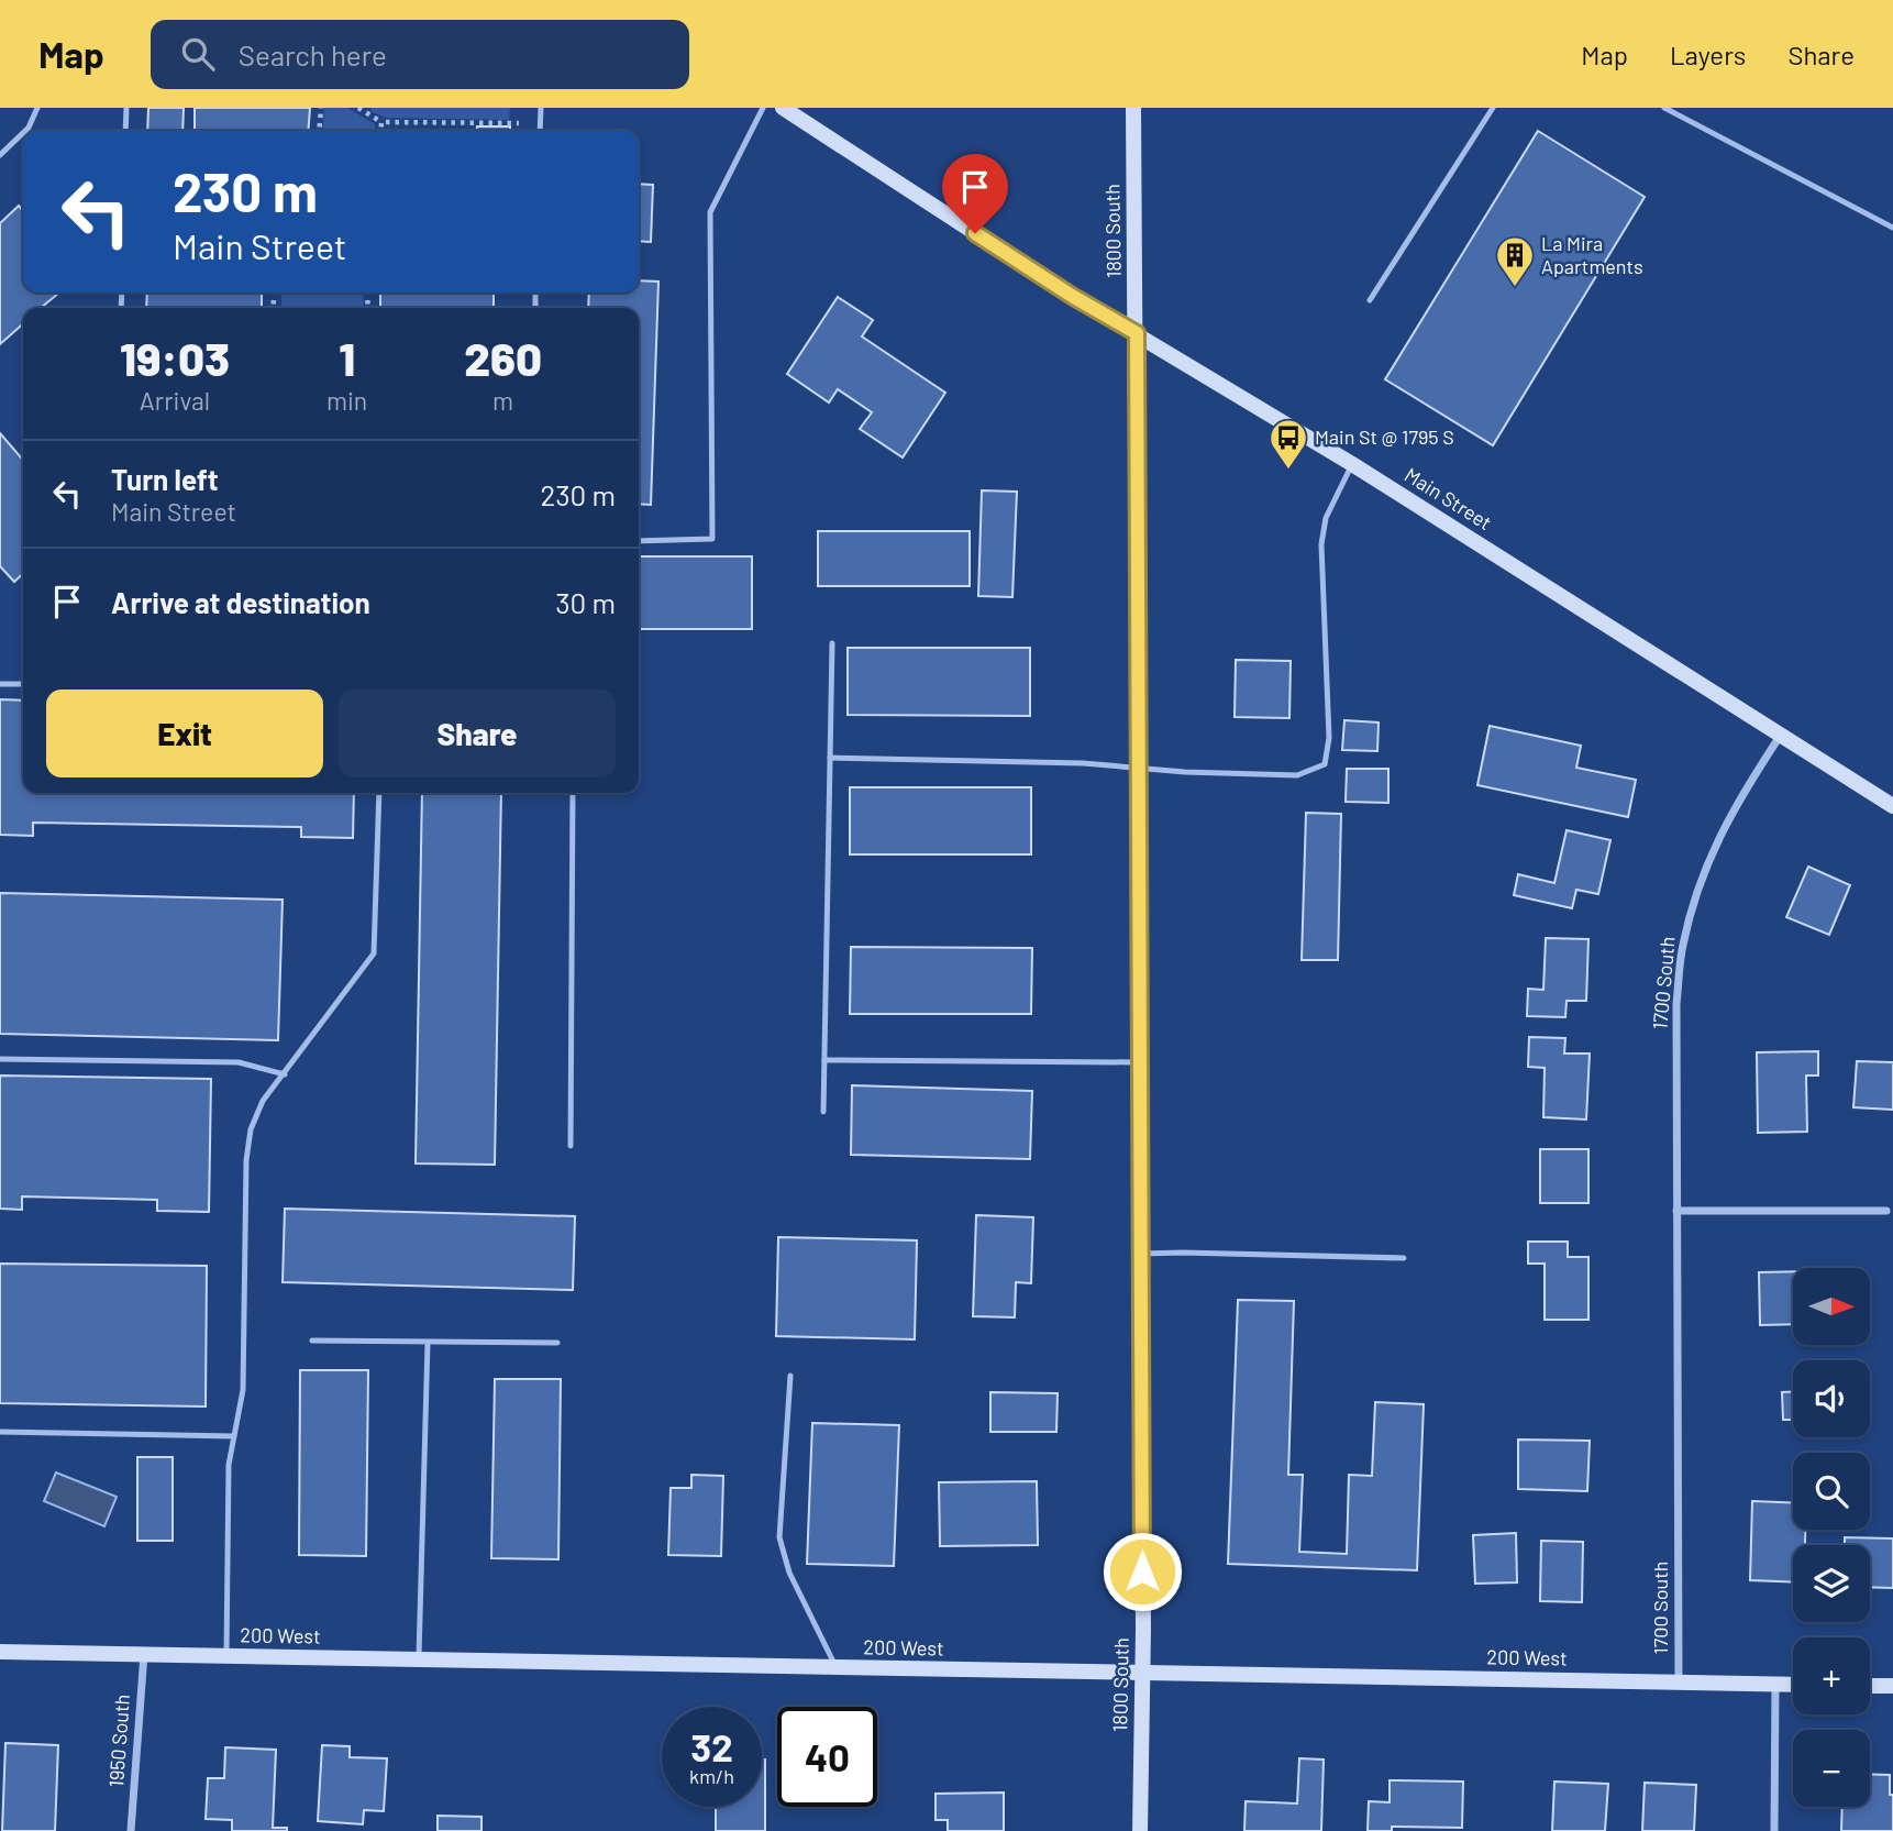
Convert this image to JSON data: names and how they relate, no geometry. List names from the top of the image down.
{
  "streets": {
    "street": [
      "1800 South",
      "Main Street",
      "1700 South",
      "200 West",
      "1950 South"
    ]
  },
  "crossings": [
    ["1800 South", "Main Street"],
    ["1800 South", "200 West"],
    ["Main Street", "1700 South"],
    ["1700 South", "200 West"],
    ["200 West", "1950 South"]
  ],
  "places": {
    "building": ["La Mira Apartments"],
    "bus stop": ["Main St @ 1795 S"]
  },
  "north": "right",
  "page": {
    "header": "Map",
    "search": "Search here",
    "nav": ["Map", "Layers", "Share"],
    "turn": ["230 m", "Main Street"],
    "eta": [
      "19:03",
      "Arrival",
      "1",
      "min",
      "260",
      "m"
    ],
    "list": [
      {
        "name": "Turn left",
        "note": "Main Street",
        "value": "230 m"
      },
      {
        "name": "Arrive at destination",
        "value": "30 m"
      }
    ],
    "buttons": ["Exit", "Share"],
    "map_buttons": ["+", "−"],
    "speed": "32 km/h",
    "limit": "40"
  }
}
